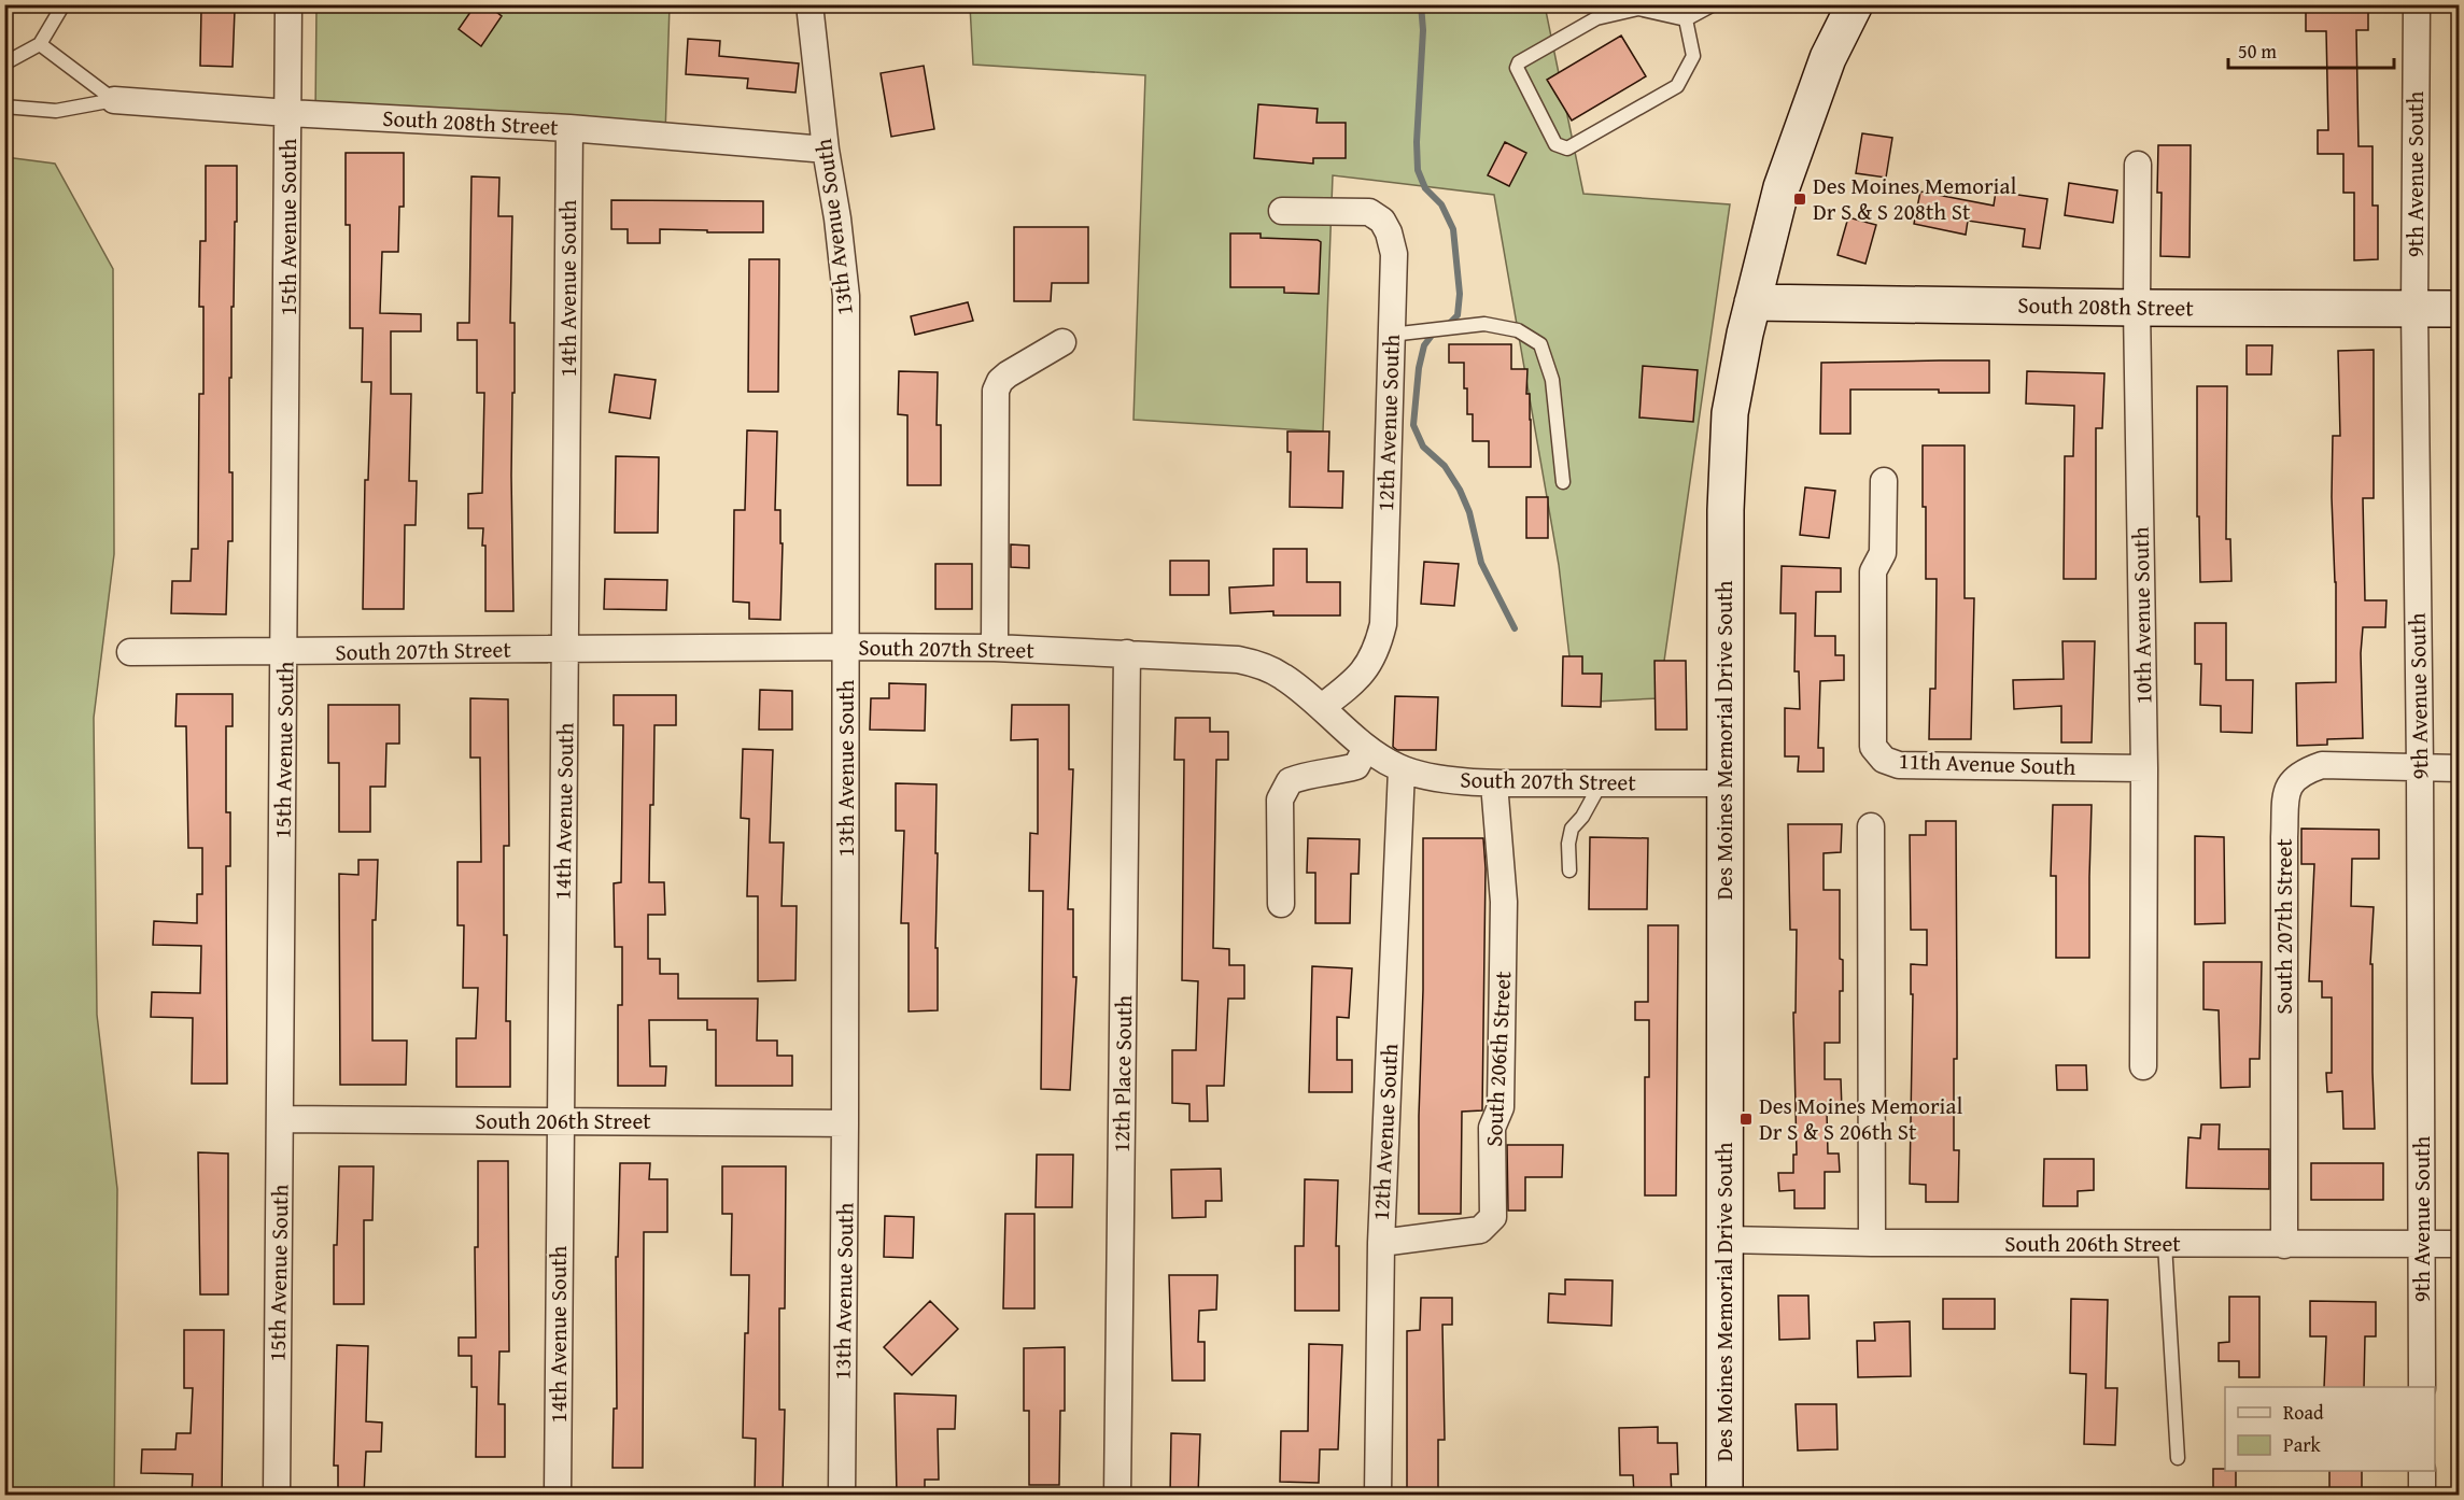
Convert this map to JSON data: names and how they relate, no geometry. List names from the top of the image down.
{
  "streets": {
    "main road": ["South 208th Street", "Des Moines Memorial Drive South"],
    "street": [
      "9th Avenue South",
      "15th Avenue South",
      "13th Avenue South",
      "14th Avenue South",
      "12th Avenue South",
      "10th Avenue South",
      "South 207th Street",
      "11th Avenue South",
      "South 206th Street",
      "12th Place South"
    ]
  },
  "crossings": [
    ["South 208th Street", "9th Avenue South"],
    ["South 208th Street", "15th Avenue South"],
    ["South 208th Street", "13th Avenue South"],
    ["South 208th Street", "14th Avenue South"],
    ["South 208th Street", "10th Avenue South"],
    ["South 208th Street", "Des Moines Memorial Drive South"],
    ["9th Avenue South", "South 207th Street"],
    ["9th Avenue South", "South 206th Street"],
    ["15th Avenue South", "South 207th Street"],
    ["15th Avenue South", "South 206th Street"],
    ["13th Avenue South", "South 207th Street"],
    ["13th Avenue South", "South 206th Street"],
    ["14th Avenue South", "South 207th Street"],
    ["14th Avenue South", "South 206th Street"],
    ["12th Avenue South", "South 207th Street"],
    ["12th Avenue South", "South 206th Street"],
    ["10th Avenue South", "11th Avenue South"],
    ["South 207th Street", "Des Moines Memorial Drive South"],
    ["South 207th Street", "South 206th Street"],
    ["South 207th Street", "12th Place South"],
    ["Des Moines Memorial Drive South", "South 206th Street"]
  ],
  "places": {
    "transit": ["Des Moines Memorial Dr S & S 208th St", "Des Moines Memorial Dr S & S 206th St"]
  },
  "legend": ["Road", "Park"],
  "scale_bar": "50 m"
}
